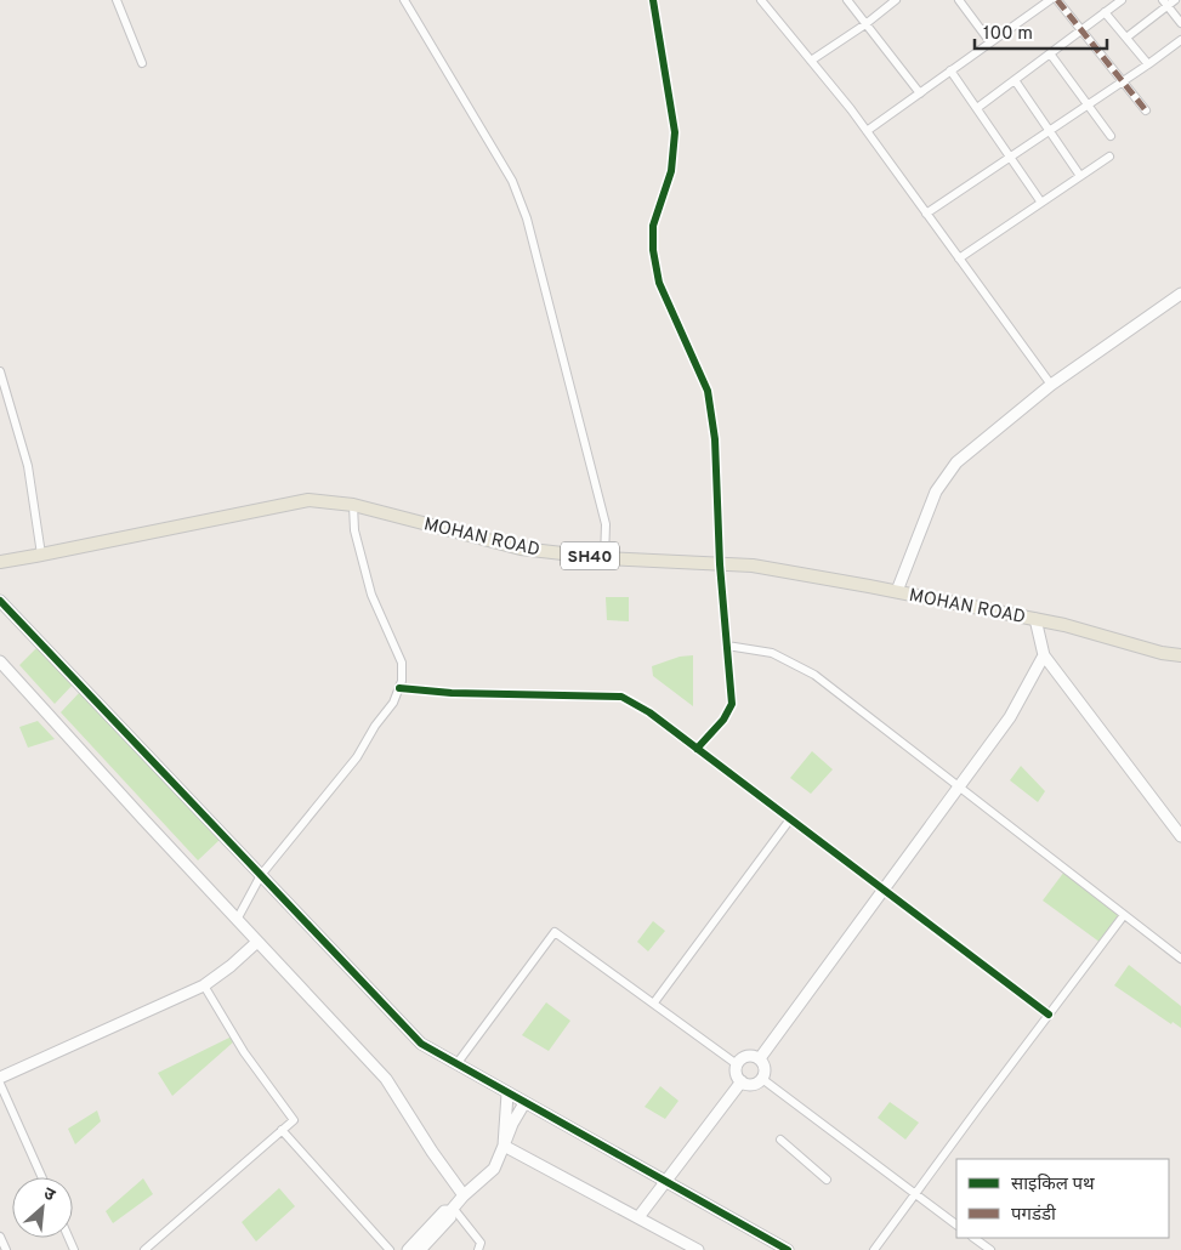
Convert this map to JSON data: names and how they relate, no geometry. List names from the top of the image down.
{
  "streets": {
    "main road": ["MOHAN ROAD", "SH40"]
  },
  "legend": ["साइकिल पथ", "पगडंडी"],
  "scale_bar": "100 m",
  "north": "top right"
}
